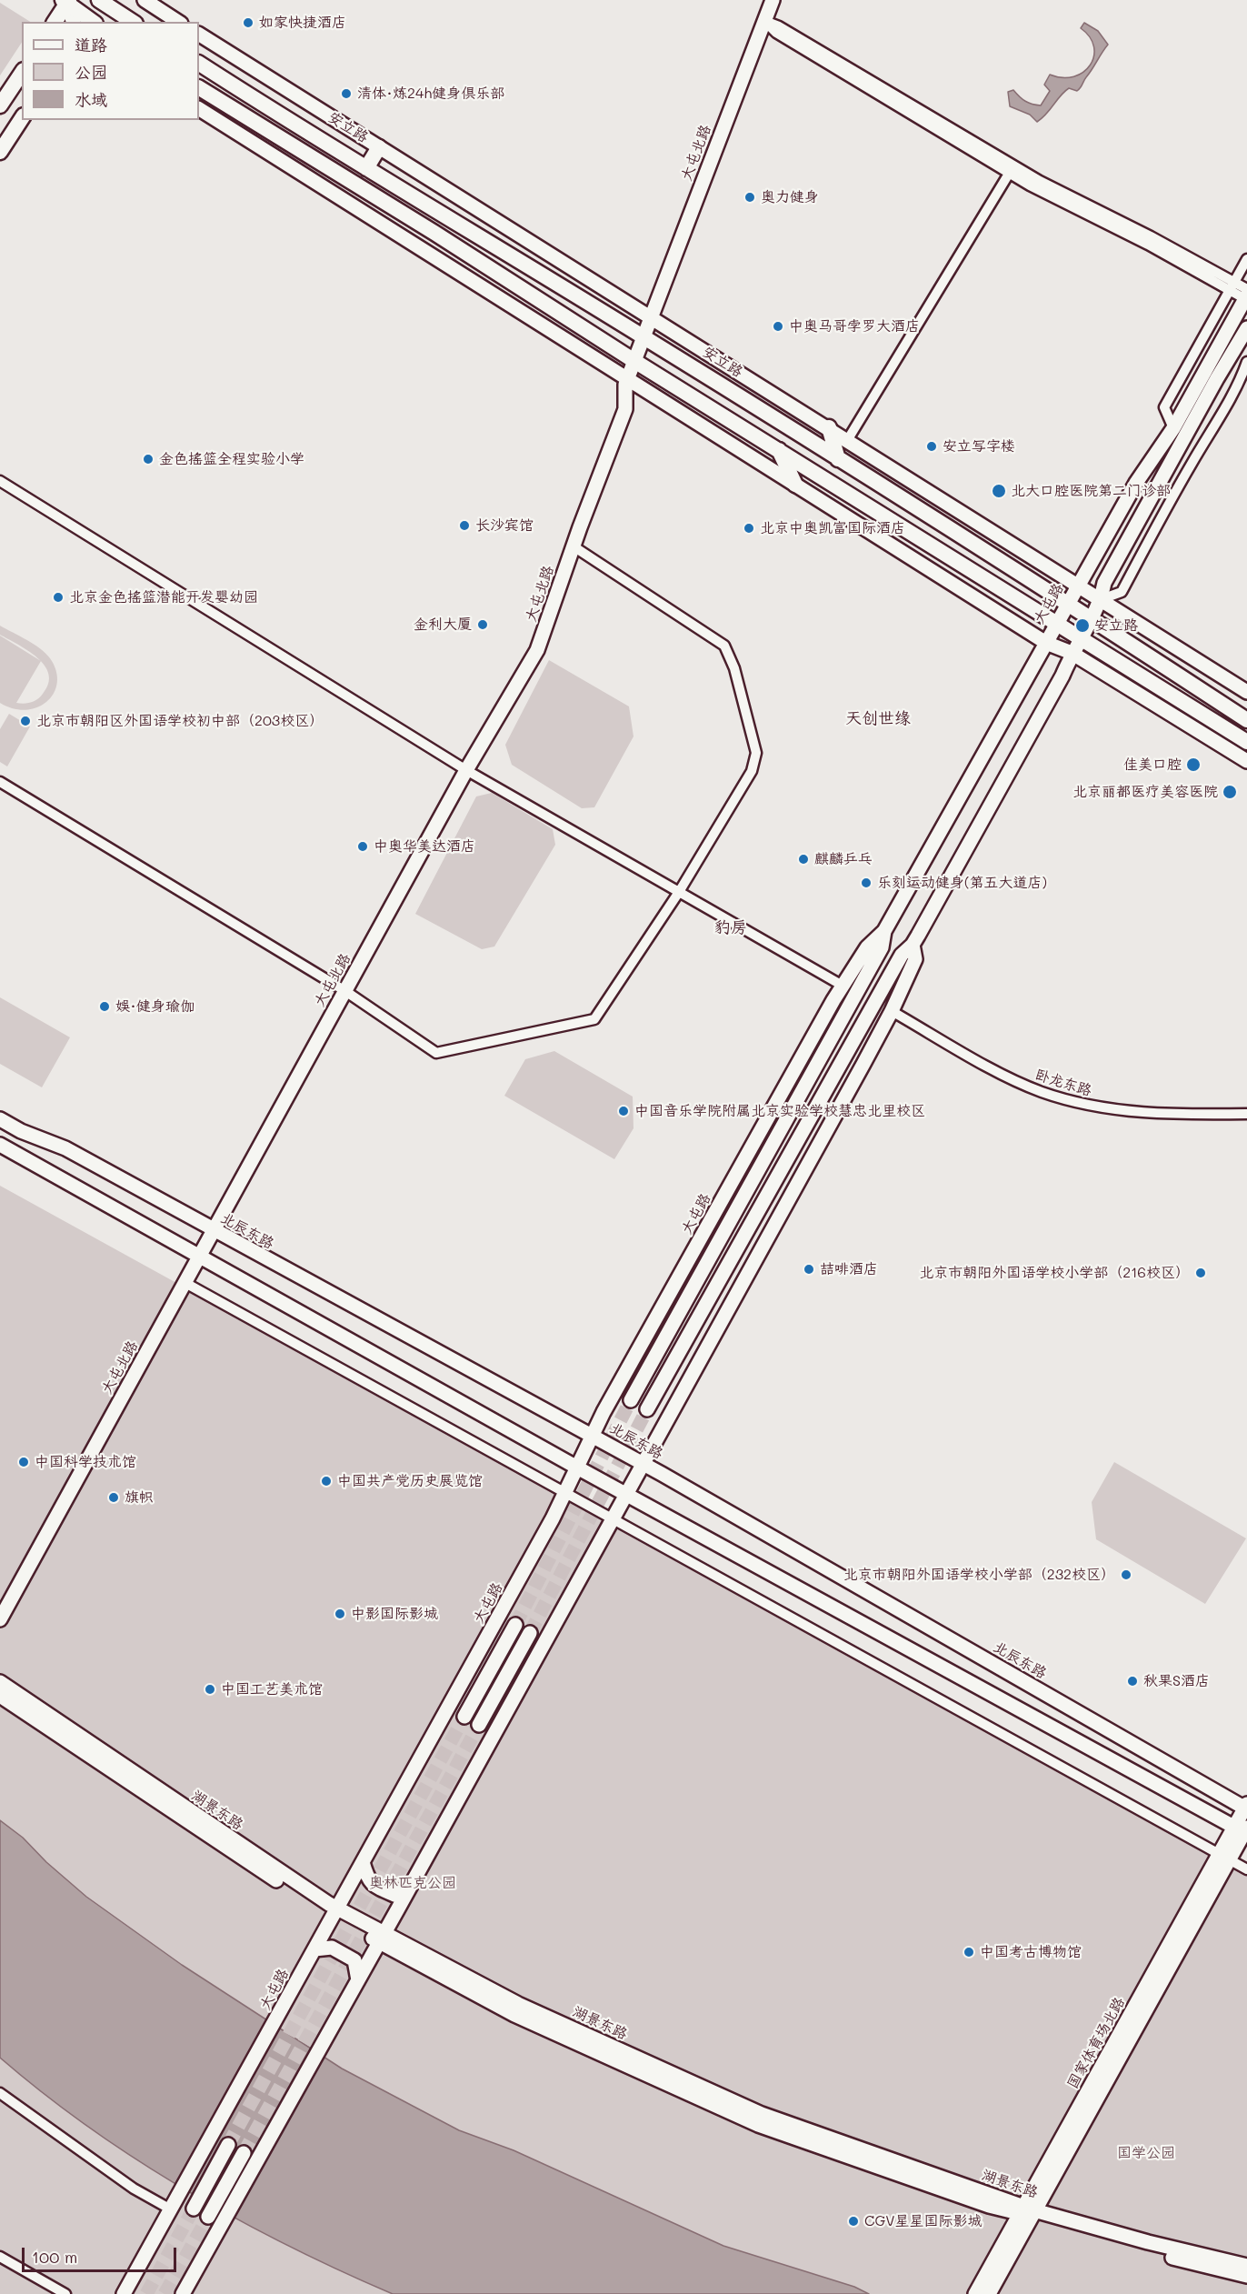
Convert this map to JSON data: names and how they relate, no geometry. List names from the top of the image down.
{
  "streets": {
    "main road": ["安立路"],
    "street": [
      "大屯北路",
      "大屯路",
      "卧龙东路",
      "北辰东路",
      "湖景东路",
      "国家体育场北路"
    ]
  },
  "crossings": [
    ["安立路", "大屯北路"],
    ["安立路", "大屯路"],
    ["大屯北路", "北辰东路"],
    ["大屯路", "北辰东路"],
    ["大屯路", "湖景东路"],
    ["北辰东路", "国家体育场北路"],
    ["湖景东路", "国家体育场北路"]
  ],
  "districts": ["天创世缘", "豹房"],
  "parks": ["奥林匹克公园", "国学公园"],
  "places": [
    "如家快捷酒店",
    "清体·炼24h健身俱乐部",
    "奥力健身",
    "中奥马哥孛罗大酒店",
    "安立写字楼",
    "金色摇篮全程实验小学",
    "北大口腔医院第二门诊部",
    "长沙宾馆",
    "北京中奥凯富国际酒店",
    "北京金色摇篮潜能开发婴幼园",
    "金利大厦",
    "安立路",
    "北京市朝阳区外国语学校初中部（203校区）",
    "佳美口腔",
    "北京丽都医疗美容医院",
    "中奥华美达酒店",
    "麒麟乒乓",
    "乐刻运动健身(第五大道店)",
    "娱·健身瑜伽",
    "中国音乐学院附属北京实验学校慧忠北里校区",
    "喆啡酒店",
    "北京市朝阳外国语学校小学部（216校区）",
    "中国科学技术馆",
    "中国共产党历史展览馆",
    "旗帜",
    "北京市朝阳外国语学校小学部（232校区）",
    "中影国际影城",
    "秋果S酒店",
    "中国工艺美术馆",
    "中国考古博物馆",
    "CGV星星国际影城"
  ],
  "legend": ["道路", "公园", "水域"],
  "scale_bar": "100 m"
}
